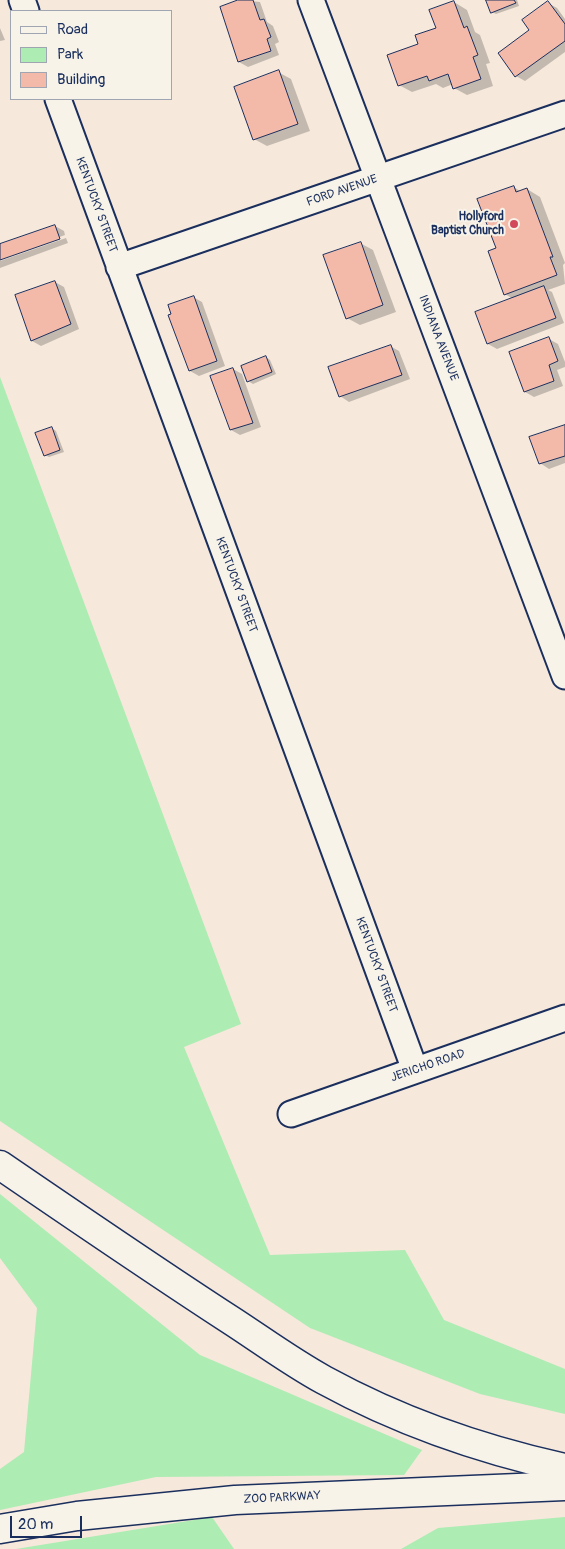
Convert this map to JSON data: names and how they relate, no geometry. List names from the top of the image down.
{
  "streets": {
    "main road": ["ZOO PARKWAY"],
    "street": [
      "FORD AVENUE",
      "KENTUCKY STREET",
      "INDIANA AVENUE",
      "JERICHO ROAD"
    ]
  },
  "crossings": [
    ["FORD AVENUE", "KENTUCKY STREET"],
    ["FORD AVENUE", "INDIANA AVENUE"],
    ["KENTUCKY STREET", "JERICHO ROAD"]
  ],
  "places": ["Hollyford Baptist Church"],
  "legend": ["Road", "Park", "Building"],
  "scale_bar": "20 m"
}
